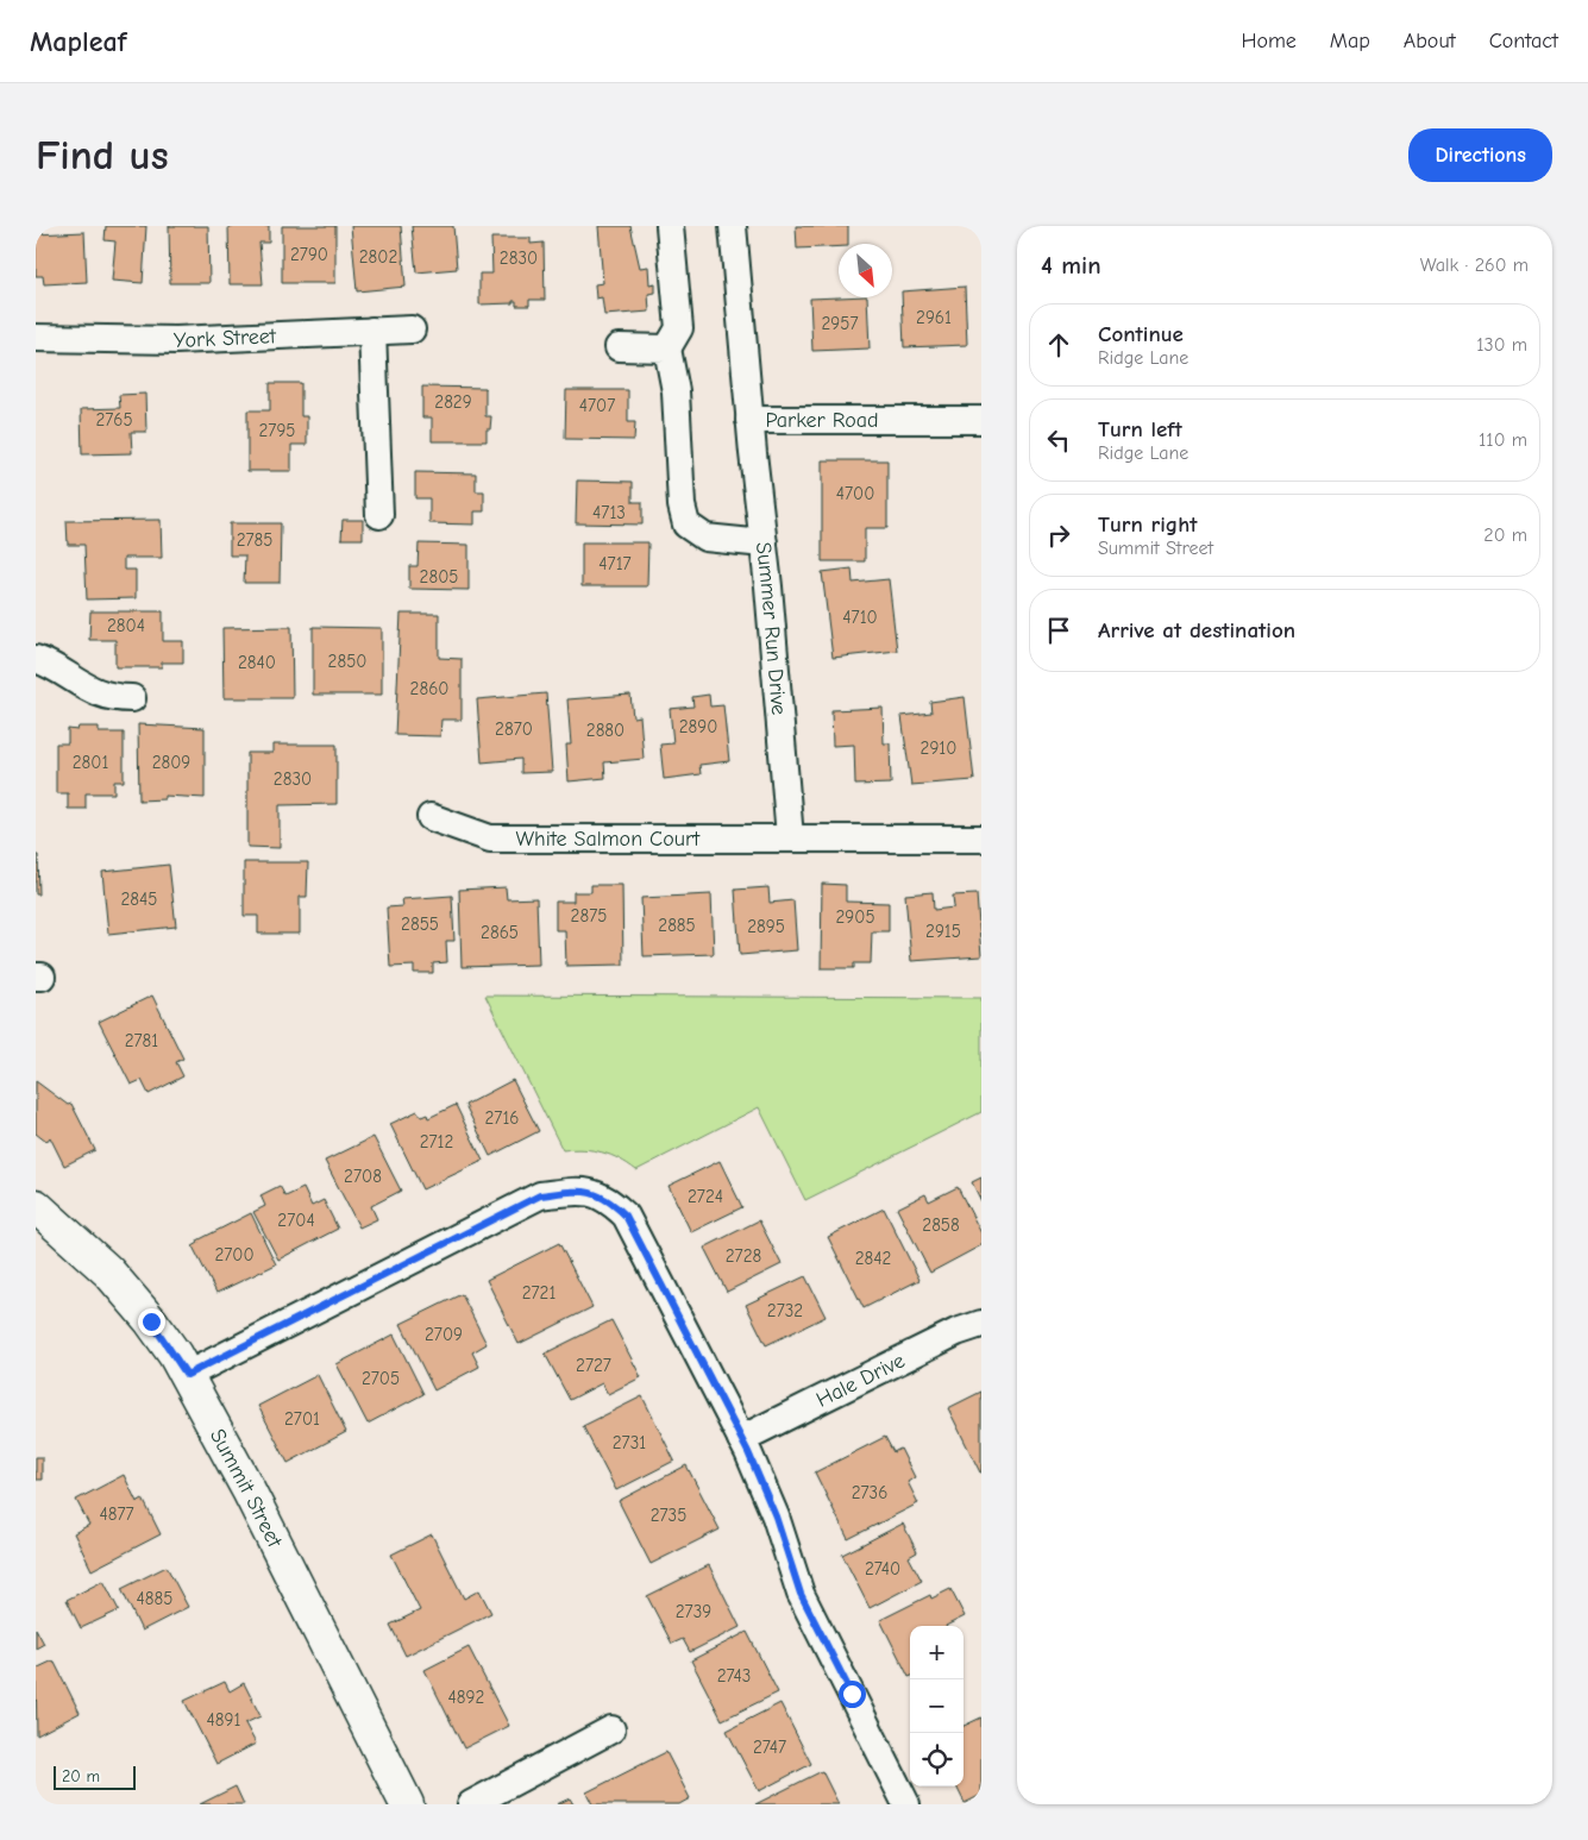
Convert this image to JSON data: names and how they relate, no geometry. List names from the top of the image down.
{
  "streets": {
    "main road": ["Summit Street"],
    "street": [
      "York Street",
      "Parker Road",
      "Summer Run Drive",
      "White Salmon Court",
      "Hale Drive"
    ]
  },
  "crossings": [
    ["Parker Road", "Summer Run Drive"],
    ["Summer Run Drive", "White Salmon Court"]
  ],
  "house_numbers": [
    "2790",
    "2802",
    "2830",
    "2961",
    "2957",
    "2829",
    "4707",
    "2765",
    "2795",
    "4700",
    "4713",
    "2785",
    "4717",
    "2805",
    "4710",
    "2804",
    "2850",
    "2840",
    "2860",
    "2890",
    "2870",
    "2880",
    "2910",
    "2801",
    "2809",
    "2830",
    "2845",
    "2875",
    "2905",
    "2855",
    "2885",
    "2895",
    "2915",
    "2865",
    "2781",
    "2716",
    "2712",
    "2708",
    "2724",
    "2704",
    "2858",
    "2700",
    "2728",
    "2842",
    "2721",
    "2732",
    "2709",
    "2727",
    "2705",
    "2701",
    "2731",
    "2736",
    "4877",
    "2735",
    "2740",
    "4885",
    "2739",
    "2743",
    "4892",
    "4891",
    "2747"
  ],
  "scale_bar": "20 m",
  "north": "bottom right",
  "page": {
    "header": "Mapleaf",
    "nav": [
      "Home",
      "Map",
      "About",
      "Contact"
    ],
    "buttons": "Directions",
    "title": "Find us",
    "heading": ["4 min", "Walk · 260 m"],
    "list": [
      ["Continue", "Ridge Lane", "130 m"],
      ["Turn left", "Ridge Lane", "110 m"],
      ["Turn right", "Summit Street", "20 m"],
      "Arrive at destination"
    ],
    "map_buttons": ["+", "−"],
    "scale": "20 m"
  }
}
